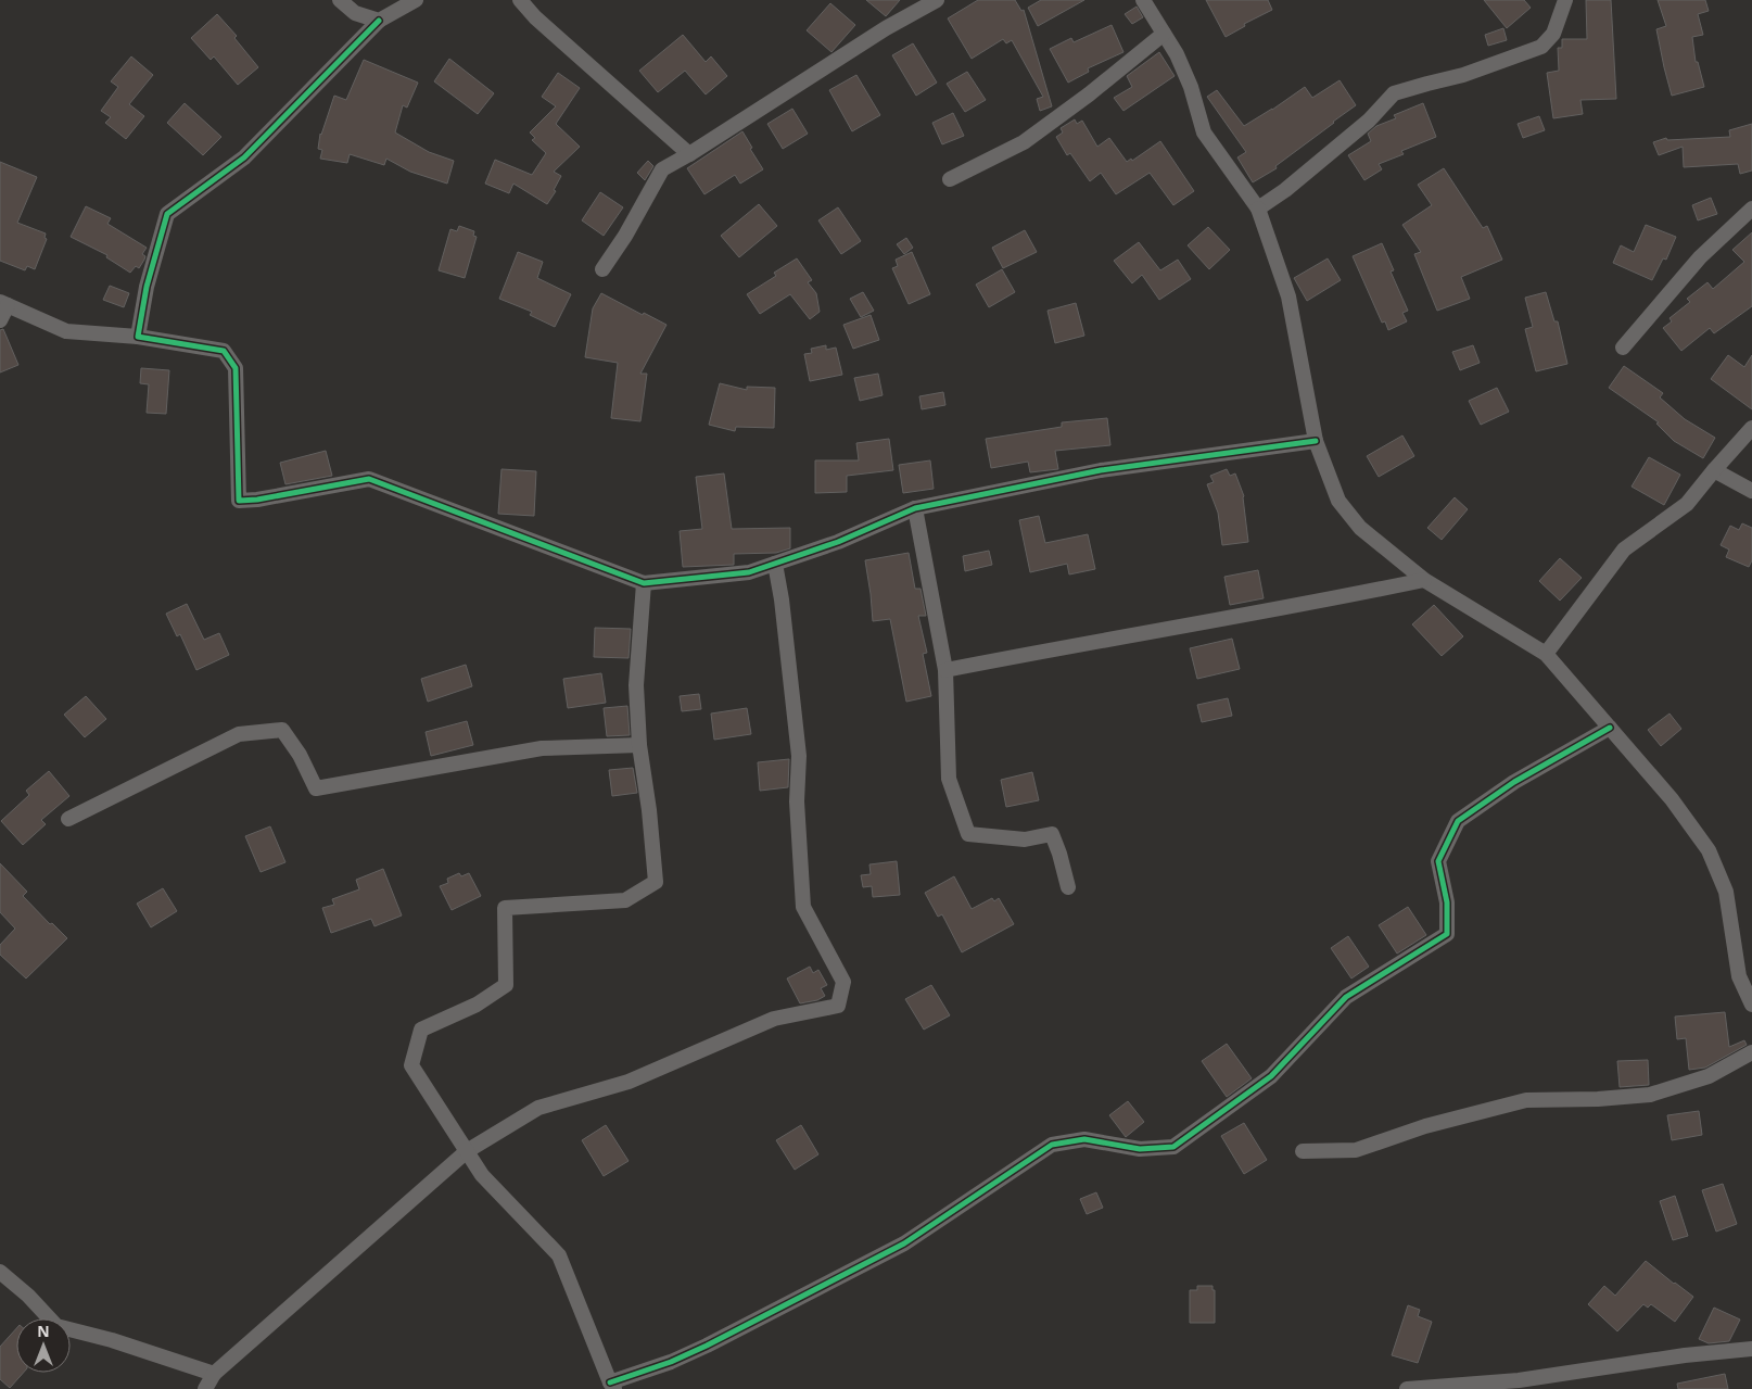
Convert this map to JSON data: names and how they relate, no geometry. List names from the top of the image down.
{
  "north": "top"
}
